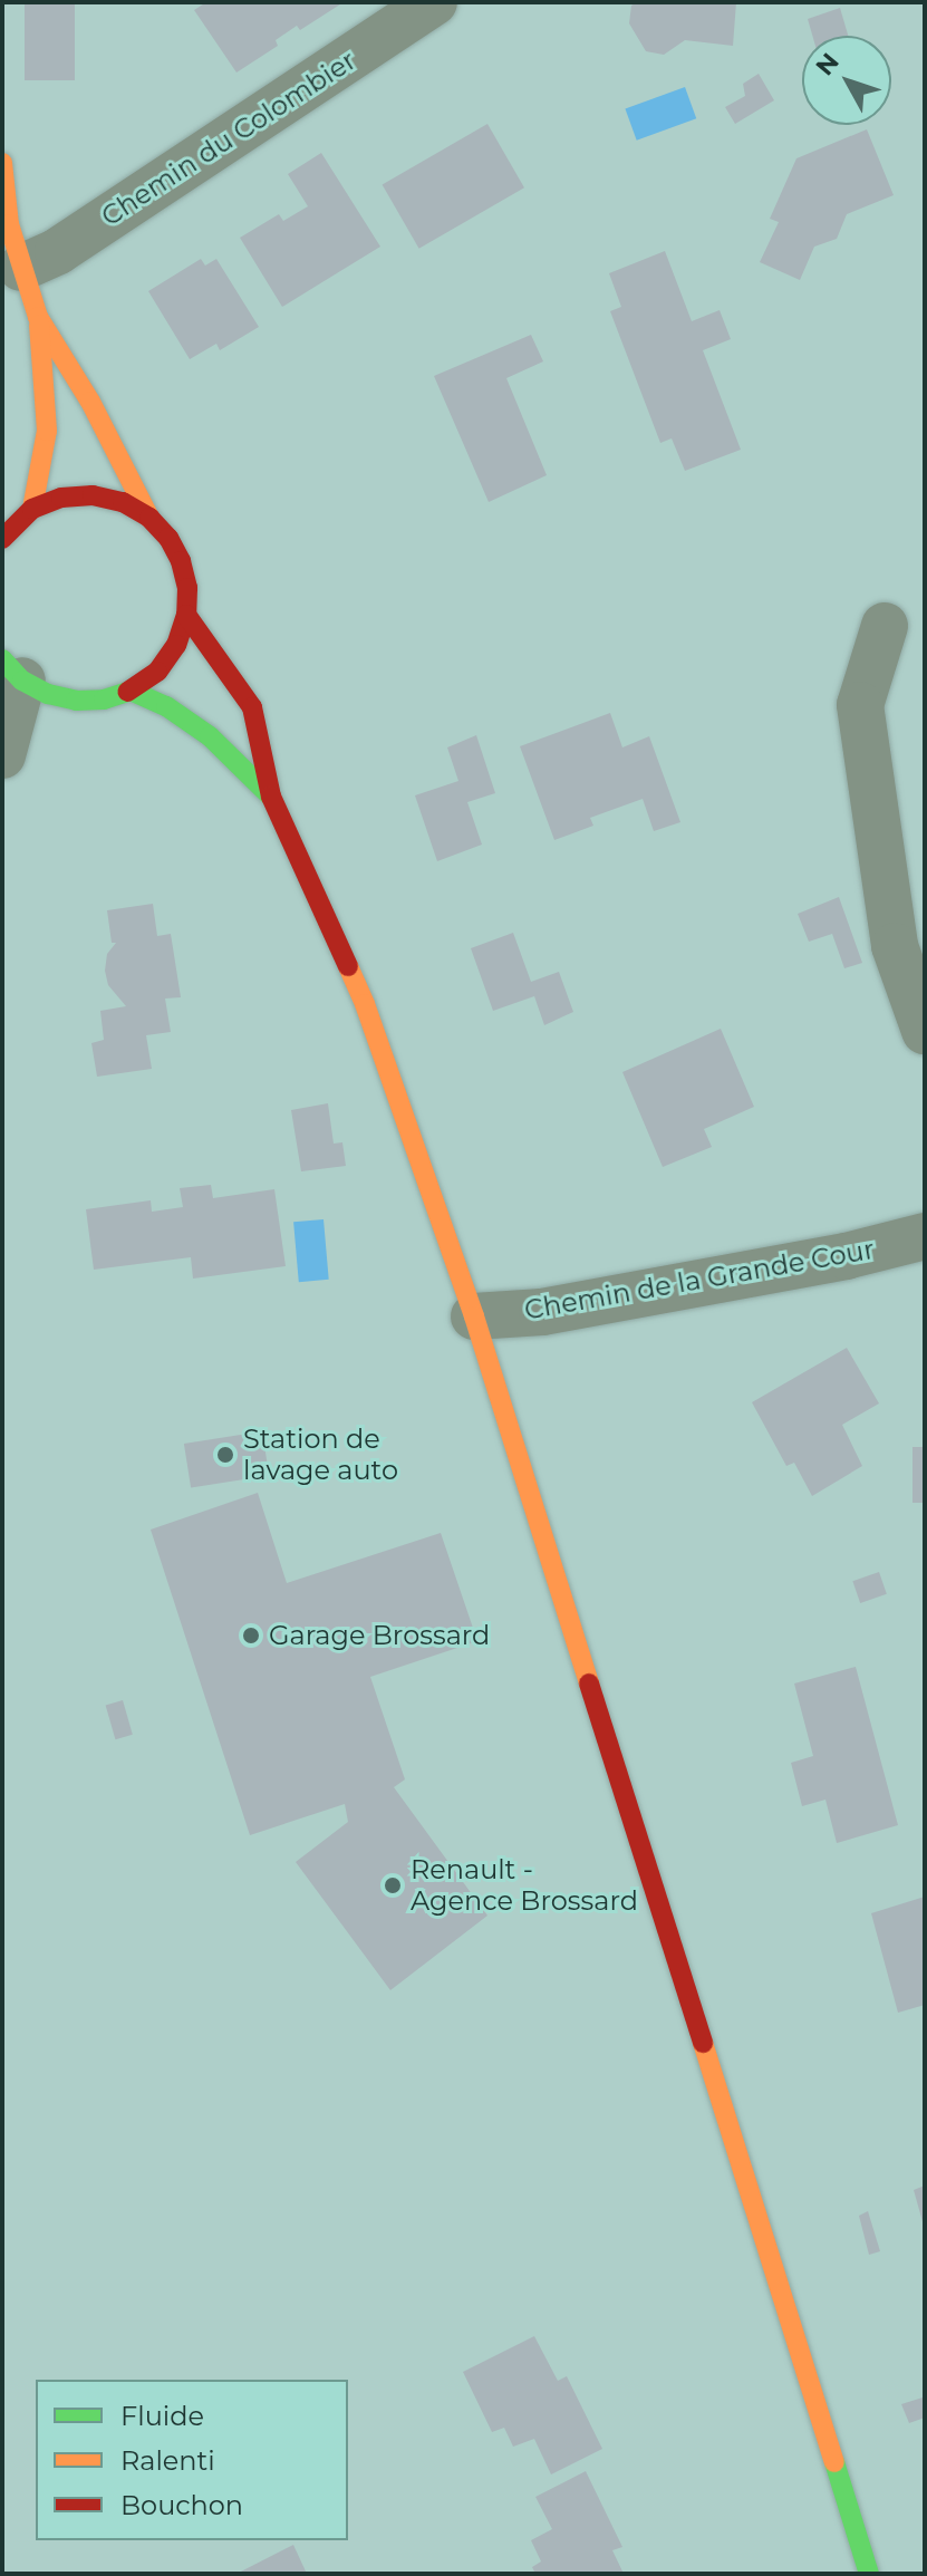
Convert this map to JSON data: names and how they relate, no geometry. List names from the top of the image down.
{
  "streets": {
    "street": ["Chemin du Colombier", "Chemin de la Grande Cour"]
  },
  "places": ["Station de lavage auto", "Garage Brossard", "Renault - Agence Brossard"],
  "legend": ["Fluide", "Ralenti", "Bouchon"],
  "north": "top left"
}
